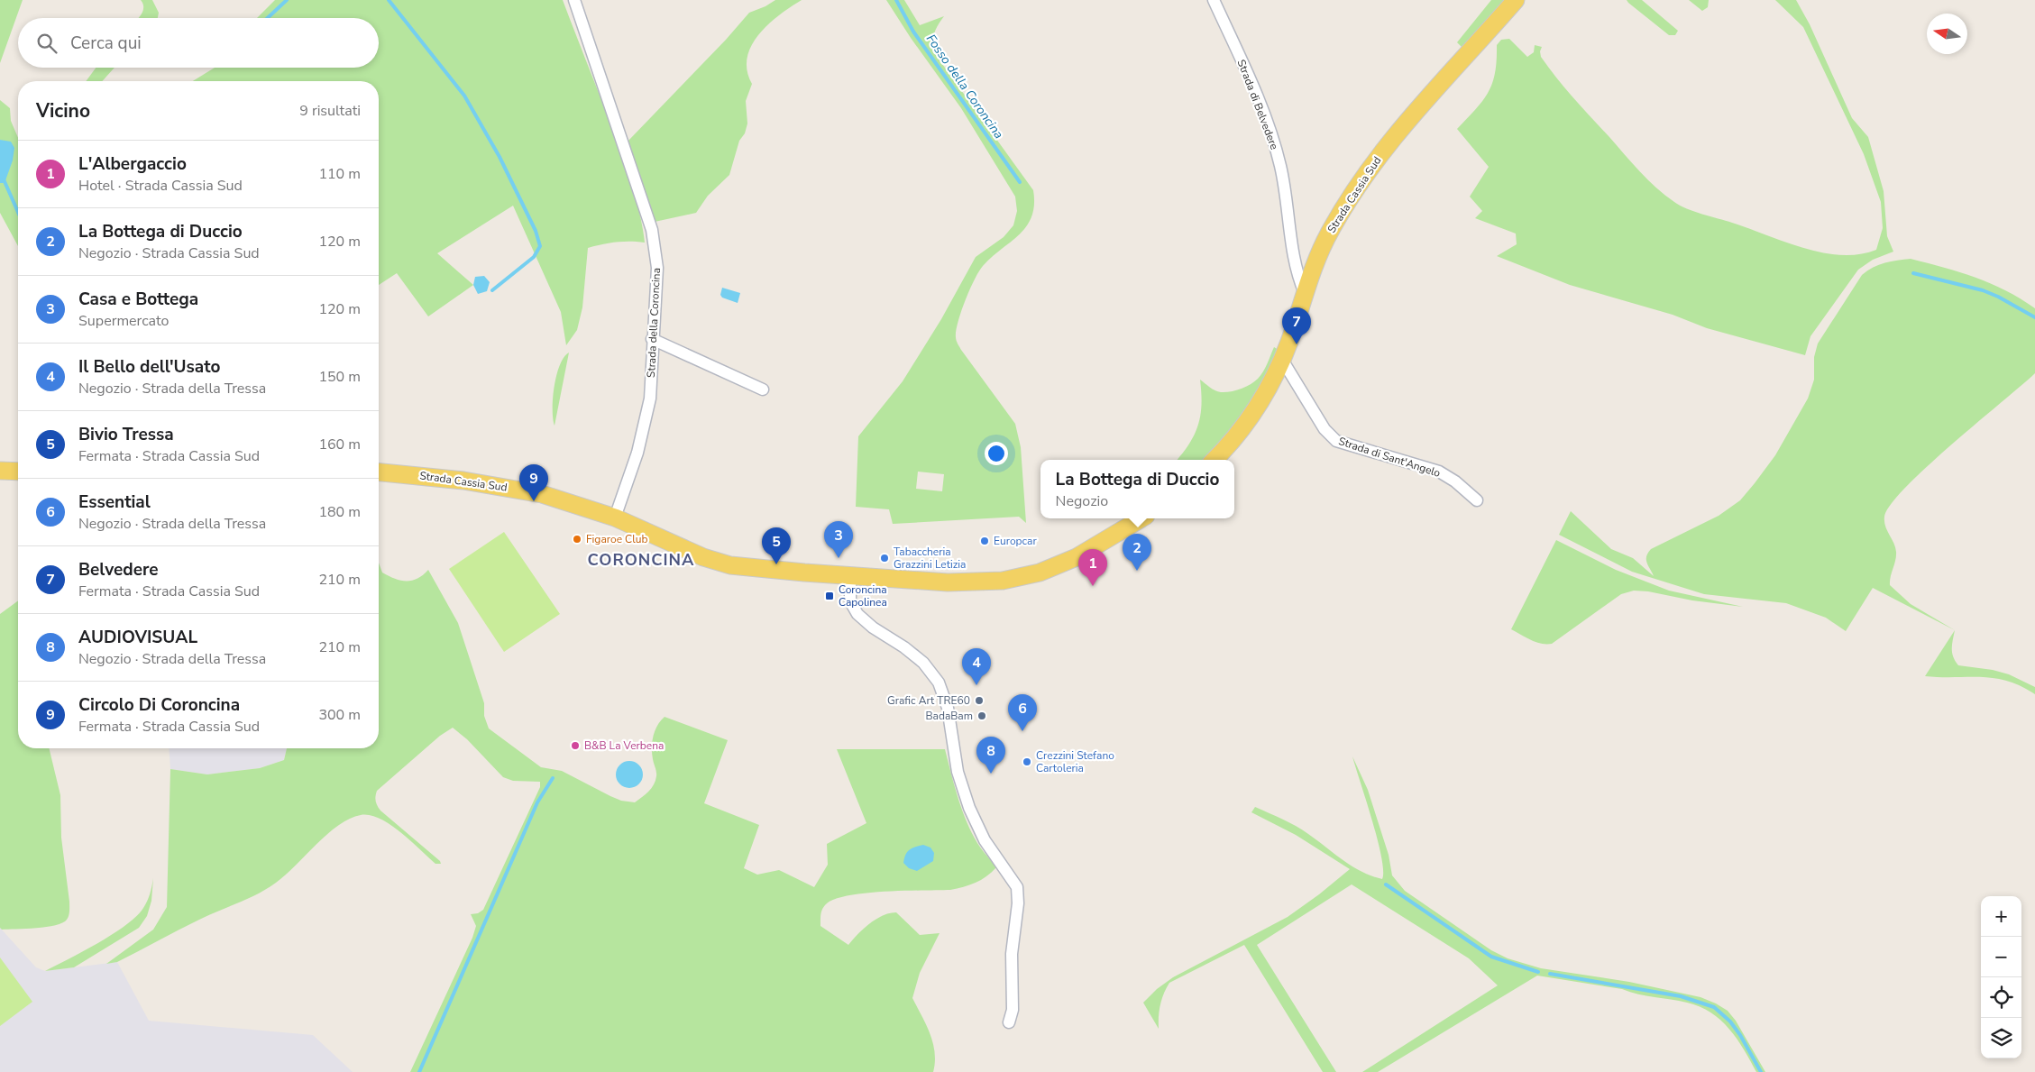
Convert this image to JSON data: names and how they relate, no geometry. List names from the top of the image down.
{
  "streets": {
    "main road": ["Strada Cassia Sud"],
    "street": ["Strada di Belvedere", "Strada della Coroncina", "Strada di Sant'Angelo"]
  },
  "crossings": [
    ["Strada di Belvedere", "Strada Cassia Sud"],
    ["Strada Cassia Sud", "Strada della Coroncina"],
    ["Strada Cassia Sud", "Strada di Sant'Angelo"]
  ],
  "districts": ["CORONCINA"],
  "water": ["Fosso della Coroncina"],
  "places": {
    "other": [
      "Figaroe Club",
      "Europcar",
      "Tabaccheria Grazzini Letizia",
      "Grafic Art TRE60",
      "BadaBam",
      "B&B La Verbena",
      "Crezzini Stefano Cartoleria"
    ],
    "transit": ["Coroncina Capolinea"]
  },
  "north": "left",
  "page": {
    "search": "Cerca qui",
    "heading": ["Vicino", "9 risultati"],
    "list": [
      {
        "mark": "1",
        "name": "L'Albergaccio",
        "note": "Hotel · Strada Cassia Sud",
        "value": "110 m"
      },
      {
        "mark": "2",
        "name": "La Bottega di Duccio",
        "note": "Negozio · Strada Cassia Sud",
        "value": "120 m"
      },
      {
        "mark": "3",
        "name": "Casa e Bottega",
        "note": "Supermercato",
        "value": "120 m"
      },
      {
        "mark": "4",
        "name": "Il Bello dell'Usato",
        "note": "Negozio · Strada della Tressa",
        "value": "150 m"
      },
      {
        "mark": "5",
        "name": "Bivio Tressa",
        "note": "Fermata · Strada Cassia Sud",
        "value": "160 m"
      },
      {
        "mark": "6",
        "name": "Essential",
        "note": "Negozio · Strada della Tressa",
        "value": "180 m"
      },
      {
        "mark": "7",
        "name": "Belvedere",
        "note": "Fermata · Strada Cassia Sud",
        "value": "210 m"
      },
      {
        "mark": "8",
        "name": "AUDIOVISUAL",
        "note": "Negozio · Strada della Tressa",
        "value": "210 m"
      },
      {
        "mark": "9",
        "name": "Circolo Di Coroncina",
        "note": "Fermata · Strada Cassia Sud",
        "value": "300 m"
      }
    ],
    "pins": [
      "7",
      "9",
      "3",
      "5",
      "2",
      "1",
      "4",
      "6",
      "8"
    ],
    "popup": ["La Bottega di Duccio", "Negozio"],
    "map_buttons": ["+", "−"]
  }
}
